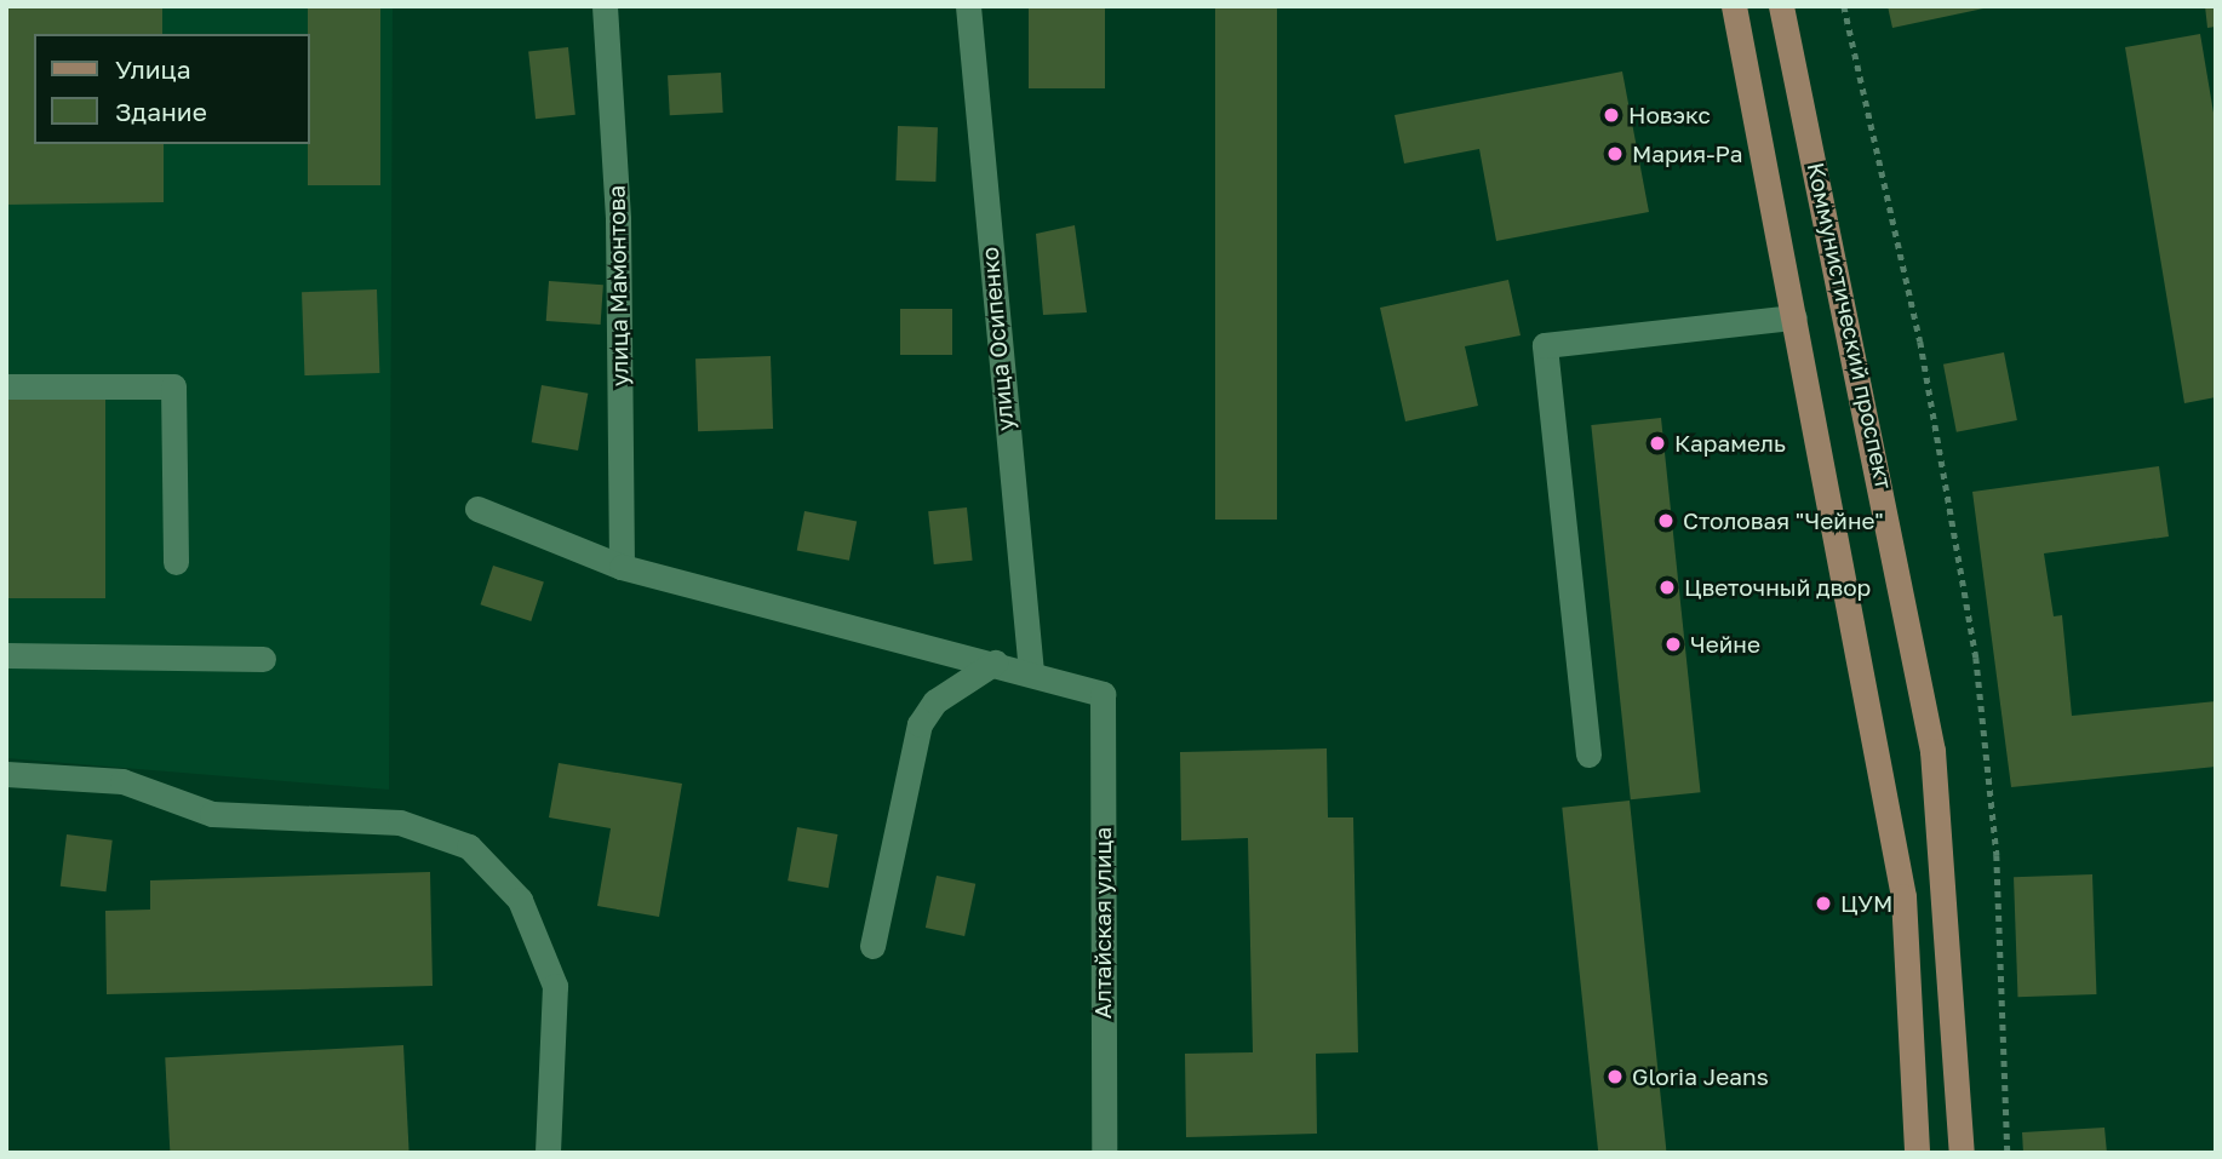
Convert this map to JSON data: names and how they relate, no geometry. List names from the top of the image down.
{
  "streets": {
    "main road": ["Коммунистический проспект"],
    "street": ["улица Мамонтова", "улица Осипенко", "Алтайская улица"]
  },
  "crossings": [
    ["улица Осипенко", "Алтайская улица"]
  ],
  "places": [
    "Новэкс",
    "Мария-Ра",
    "Карамель",
    "Столовая \"Чейне\"",
    "Цветочный двор",
    "Чейне",
    "ЦУМ",
    "Gloria Jeans"
  ],
  "legend": ["Улица", "Здание"]
}
